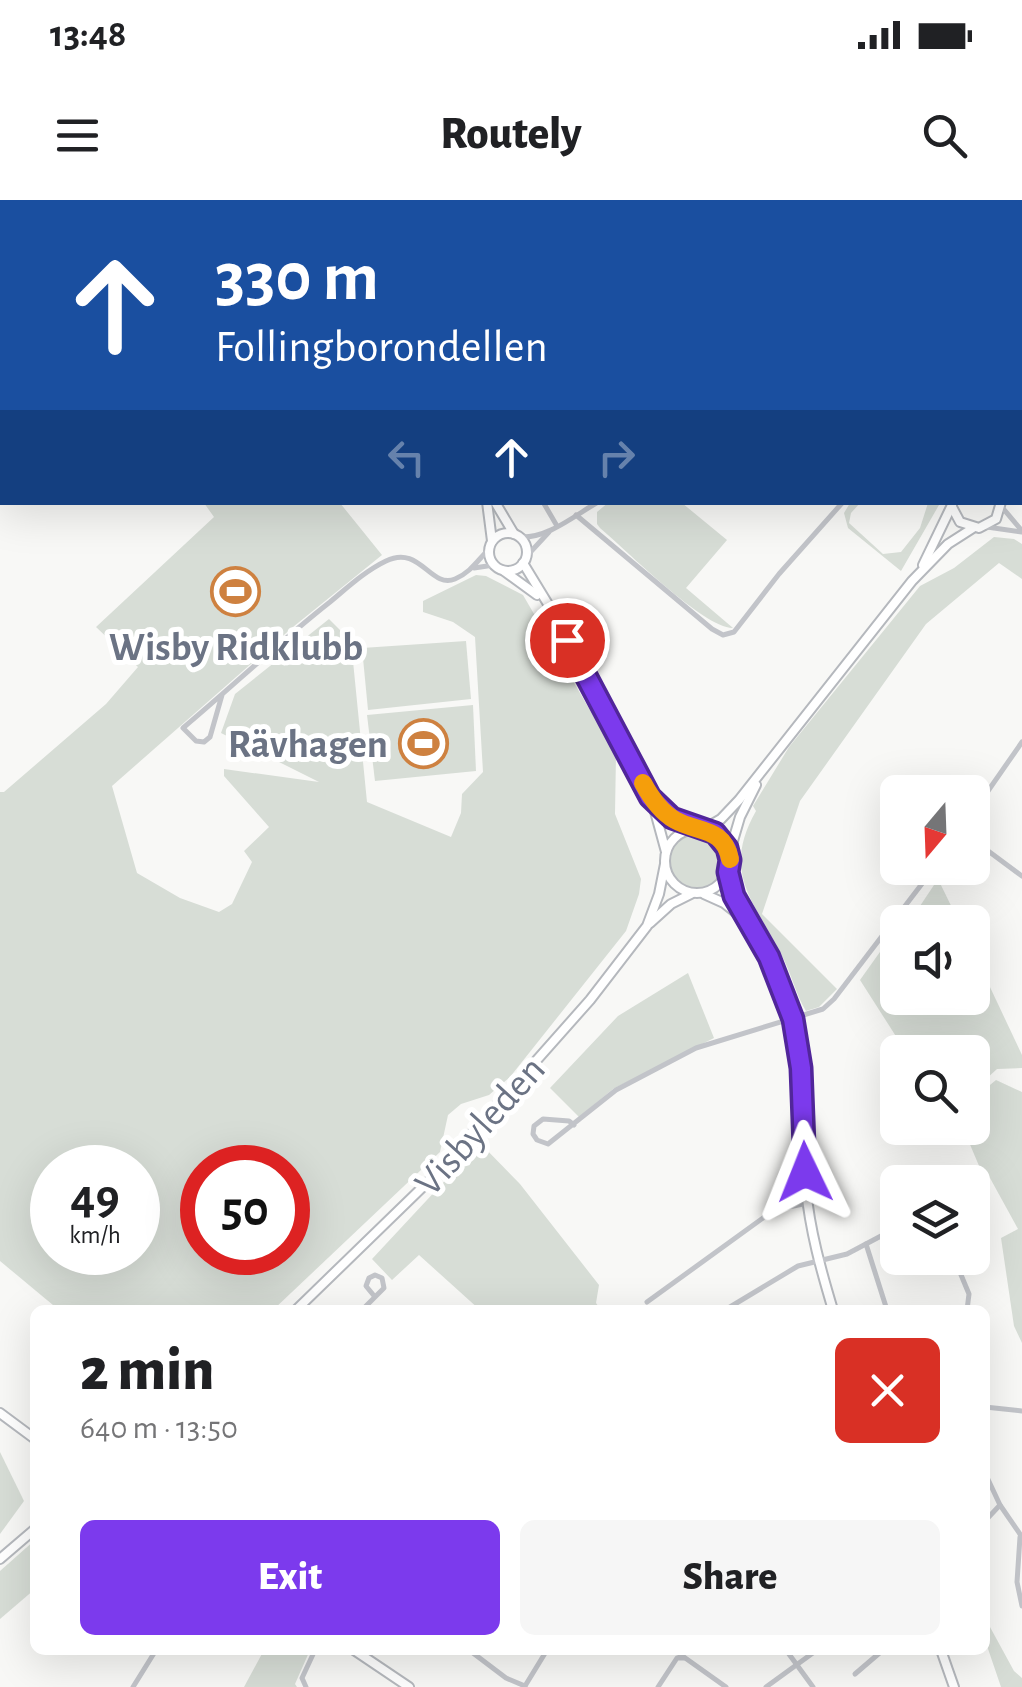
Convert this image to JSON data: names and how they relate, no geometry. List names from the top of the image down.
{
  "streets": {
    "main road": ["Visbyleden"]
  },
  "places": {
    "sports": ["Wisby Ridklubb", "Rävhagen"]
  },
  "north": "bottom",
  "page": {
    "status": "13:48",
    "header": "Routely",
    "turn": ["330 m", "Follingborondellen"],
    "speed": "49 km/h",
    "limit": "50",
    "heading": ["2 min", "640 m · 13:50"],
    "buttons": ["Exit", "Share"]
  }
}
